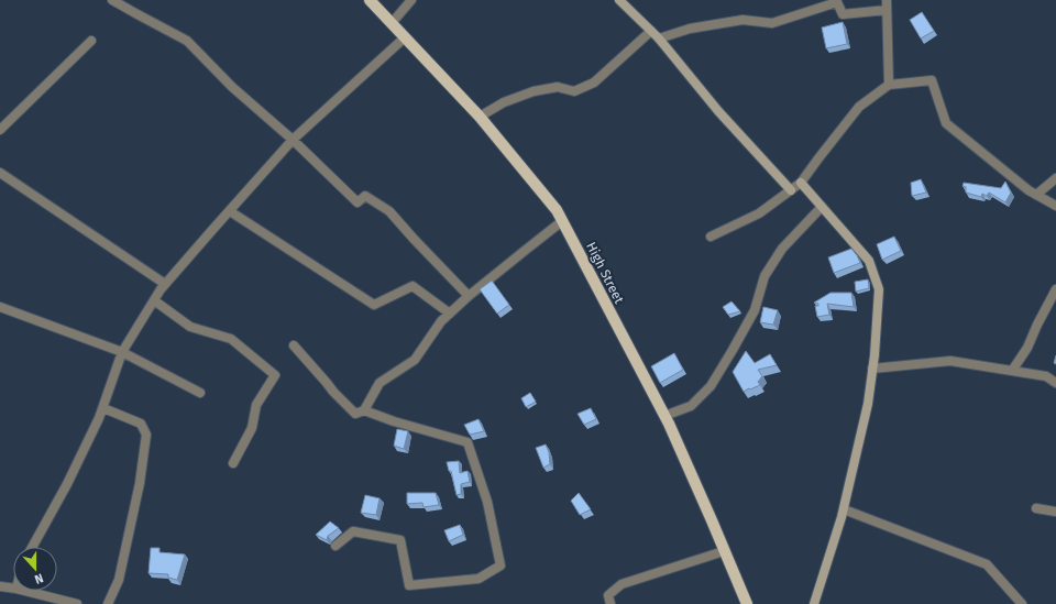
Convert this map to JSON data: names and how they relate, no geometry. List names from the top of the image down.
{
  "streets": {
    "main road": ["High Street"]
  },
  "north": "bottom"
}
